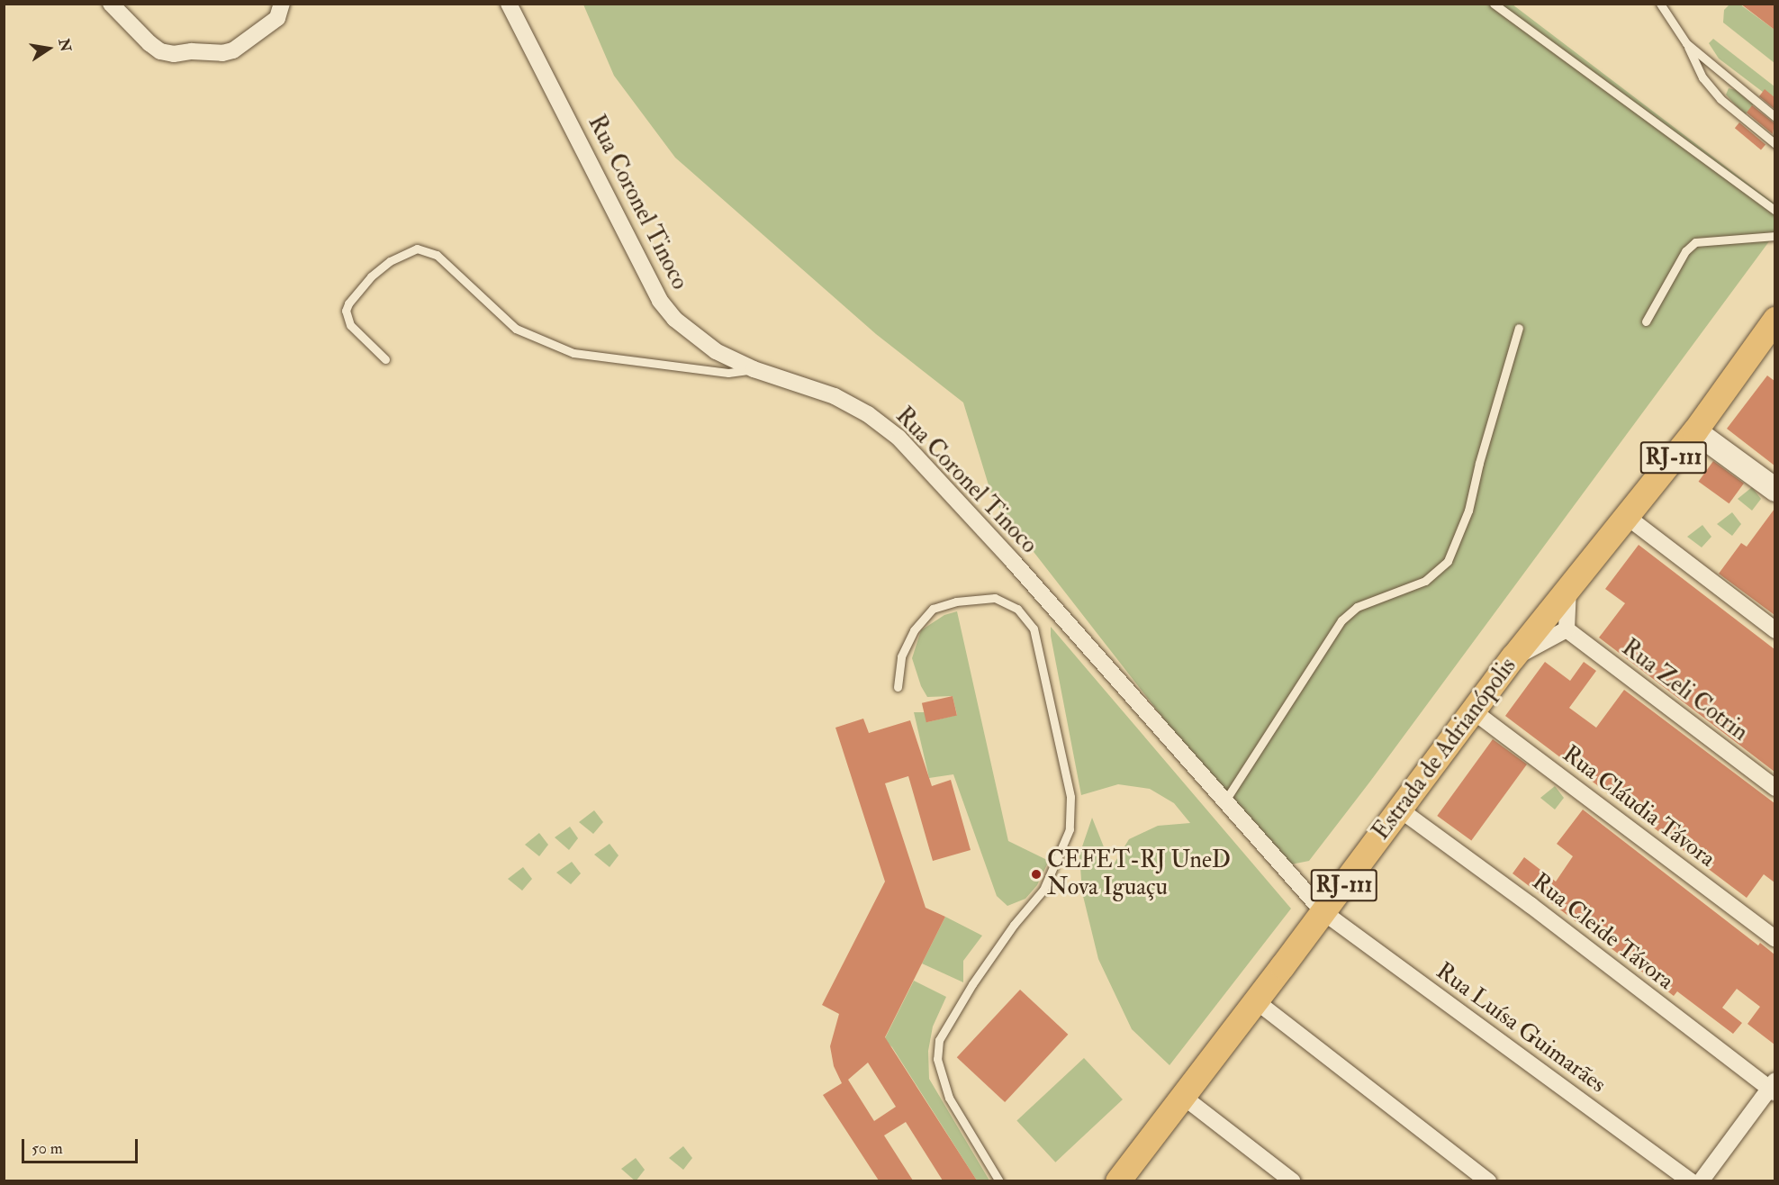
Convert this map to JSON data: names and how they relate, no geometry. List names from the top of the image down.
{
  "streets": {
    "main road": ["RJ-111", "Estrada de Adrianópolis"],
    "street": [
      "Rua Coronel Tinoco",
      "Rua Zeli Cotrin",
      "Rua Cláudia Távora",
      "Rua Cleide Távora",
      "Rua Luísa Guimarães"
    ]
  },
  "crossings": [
    ["Rua Coronel Tinoco", "Estrada de Adrianópolis"],
    ["Rua Coronel Tinoco", "Rua Luísa Guimarães"],
    ["Estrada de Adrianópolis", "Rua Cláudia Távora"],
    ["Estrada de Adrianópolis", "Rua Cleide Távora"],
    ["Estrada de Adrianópolis", "Rua Luísa Guimarães"]
  ],
  "places": ["CEFET-RJ UneD Nova Iguaçu"],
  "scale_bar": "50 m",
  "north": "right"
}
